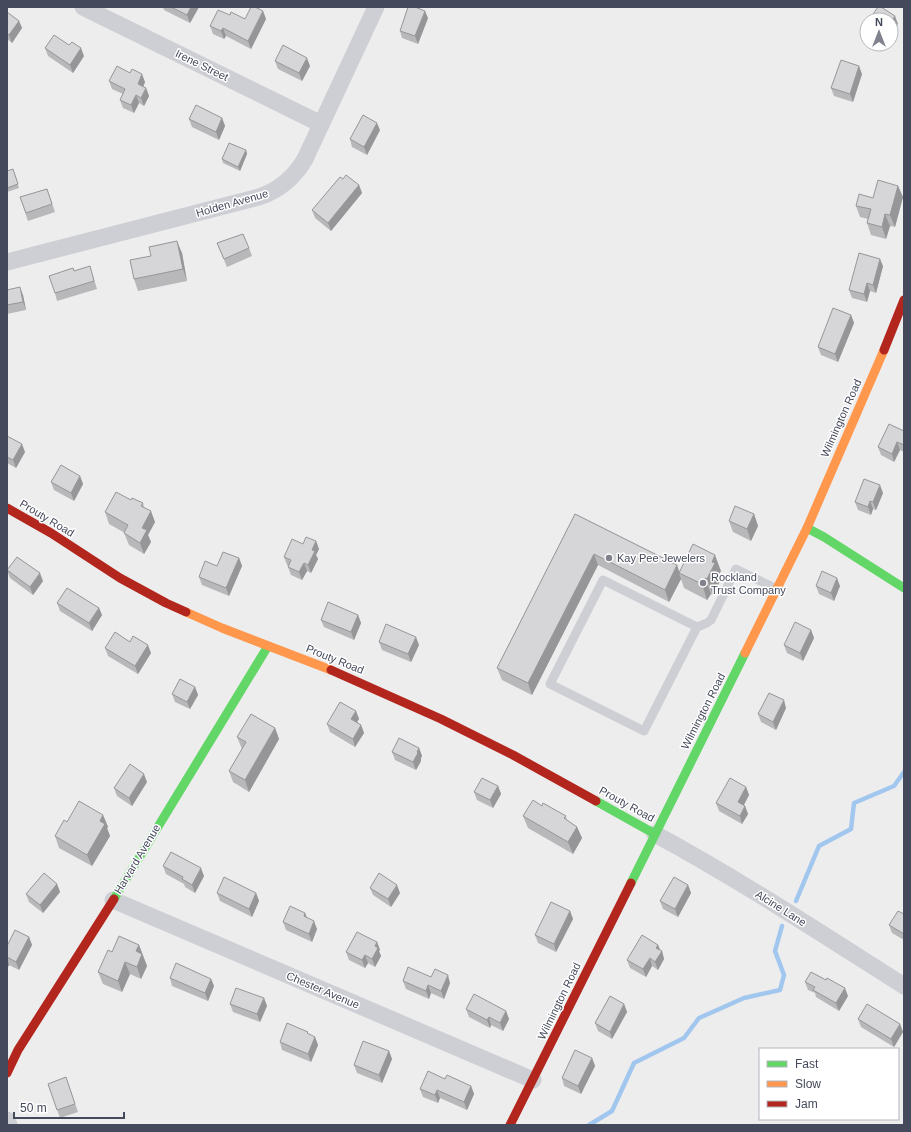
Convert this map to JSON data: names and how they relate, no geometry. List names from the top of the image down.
{
  "streets": {
    "street": [
      "Irene Street",
      "Holden Avenue",
      "Wilmington Road",
      "Prouty Road",
      "Harvard Avenue",
      "Alcine Lane",
      "Chester Avenue"
    ]
  },
  "crossings": [
    ["Irene Street", "Holden Avenue"],
    ["Wilmington Road", "Prouty Road"],
    ["Wilmington Road", "Alcine Lane"],
    ["Wilmington Road", "Chester Avenue"],
    ["Prouty Road", "Harvard Avenue"],
    ["Prouty Road", "Alcine Lane"],
    ["Harvard Avenue", "Chester Avenue"]
  ],
  "places": ["Kay Pee Jewelers", "Rockland Trust Company"],
  "legend": ["Fast", "Slow", "Jam"],
  "scale_bar": "50 m",
  "north": "top"
}
